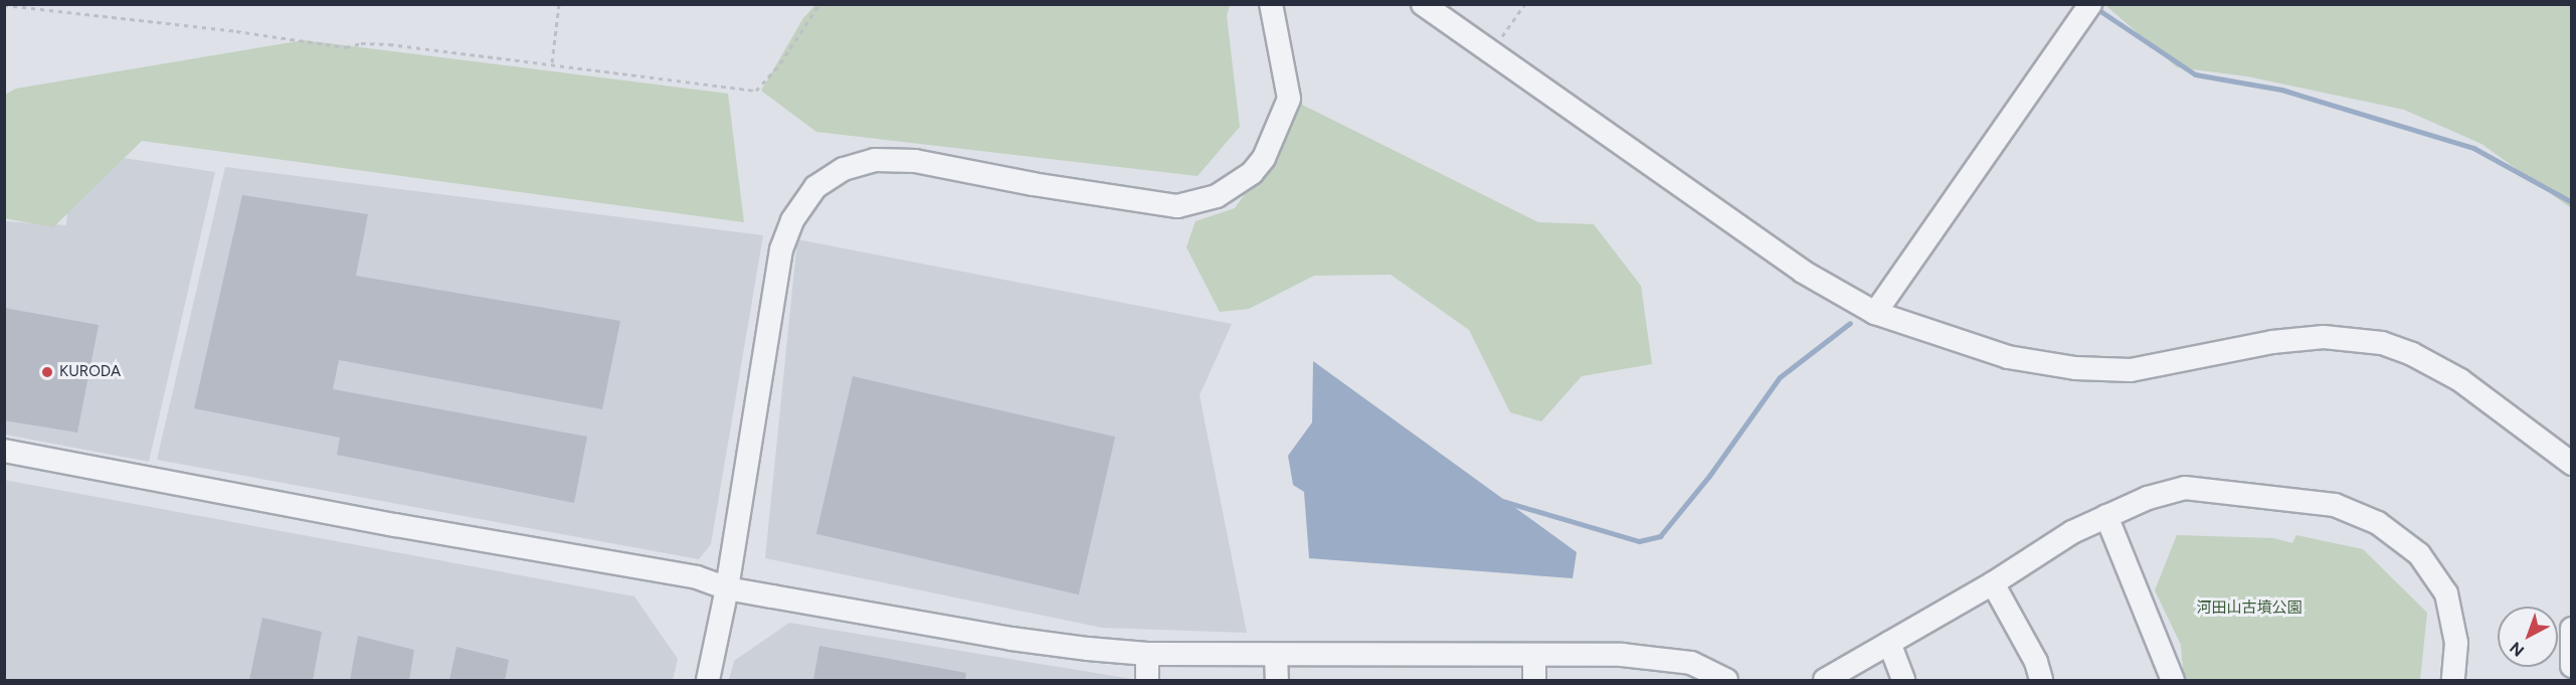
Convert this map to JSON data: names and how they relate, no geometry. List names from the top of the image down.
{
  "parks": ["河田山古墳公園"],
  "places": ["KURODA"],
  "north": "bottom left"
}
